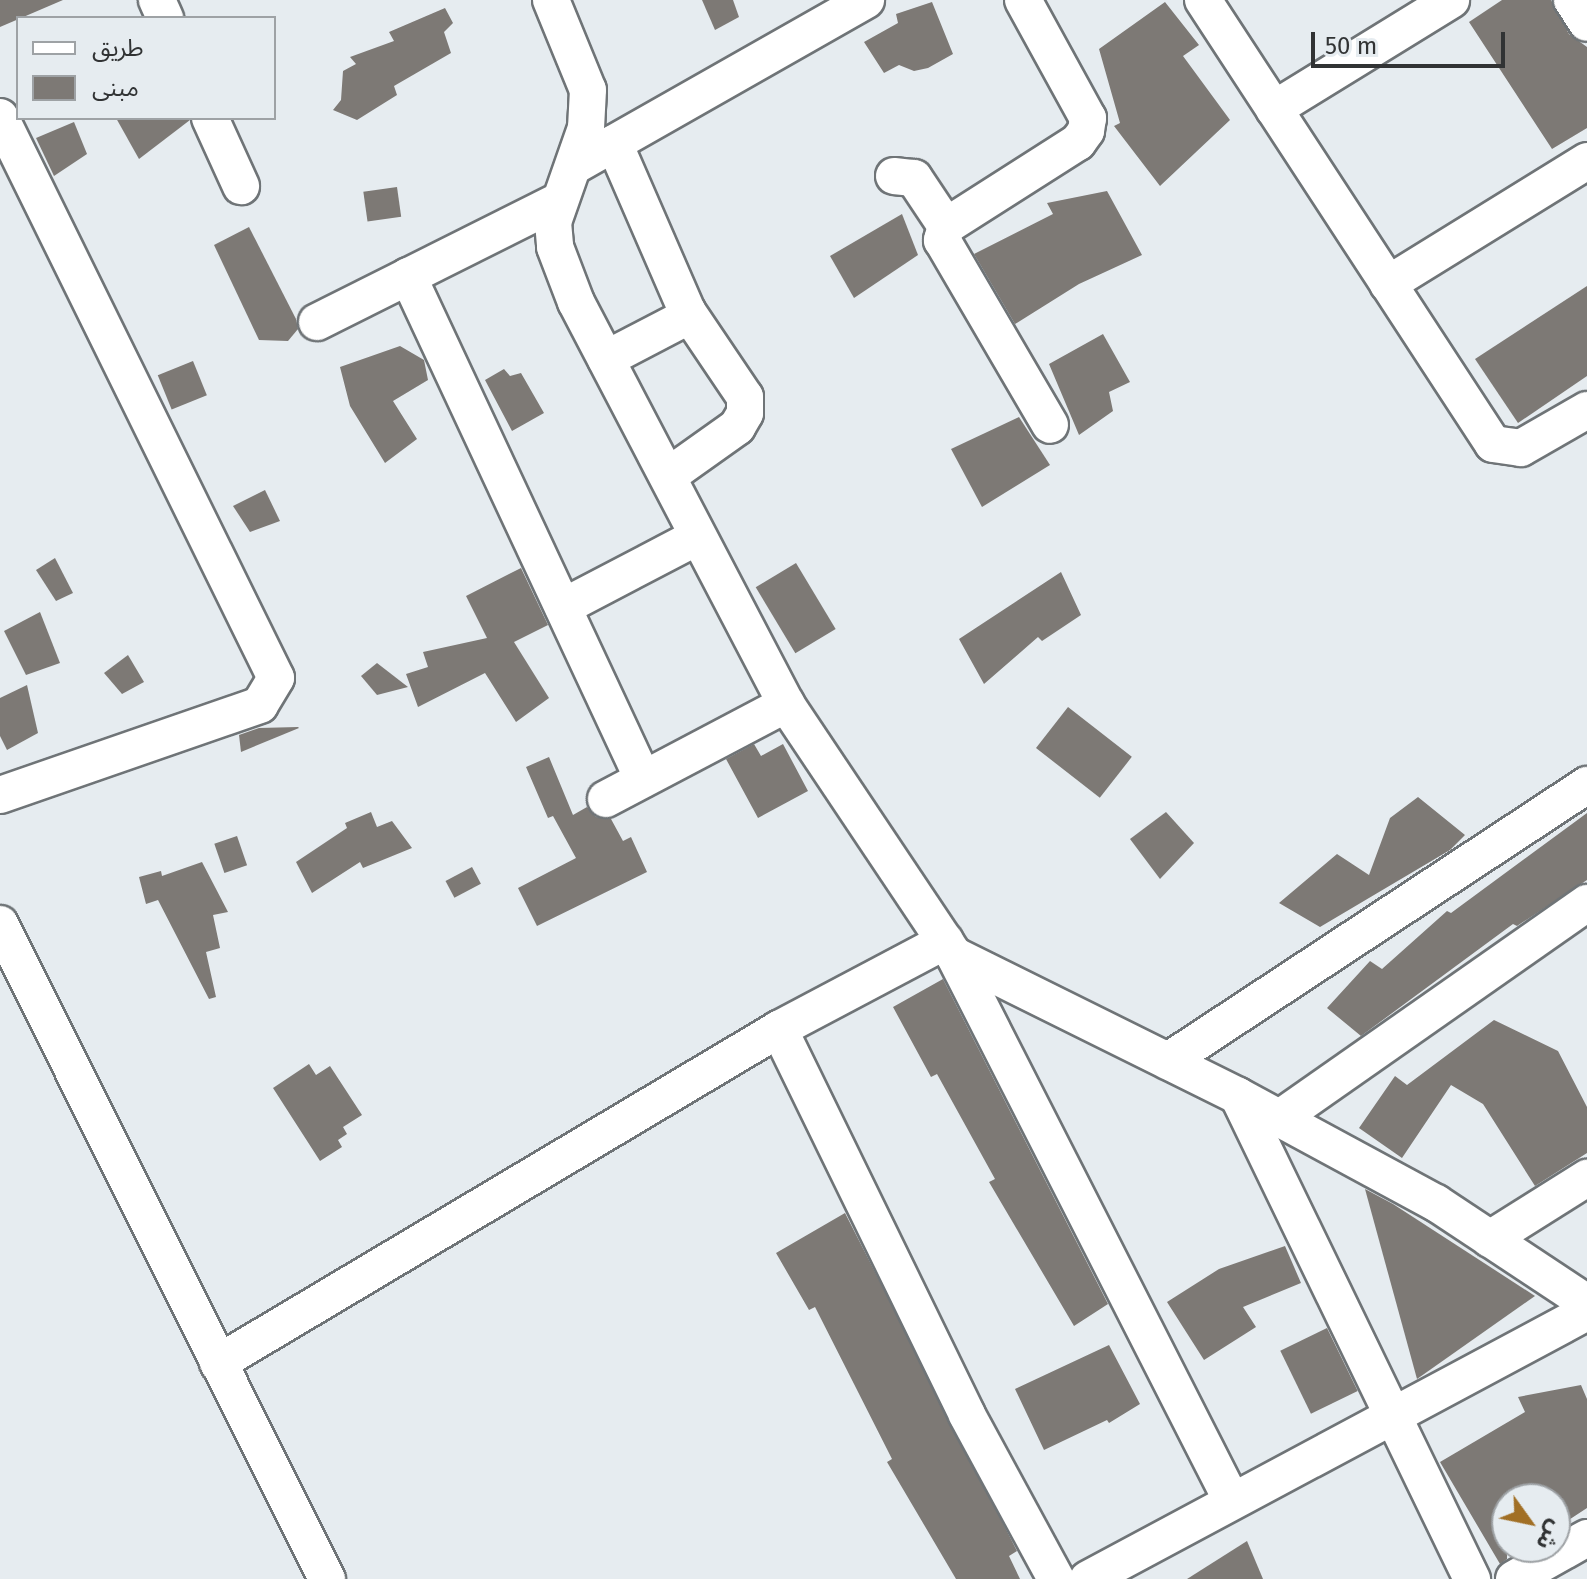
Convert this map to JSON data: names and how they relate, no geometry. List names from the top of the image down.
{
  "legend": ["طريق", "مبنى"],
  "scale_bar": "50 m",
  "north": "bottom right"
}
